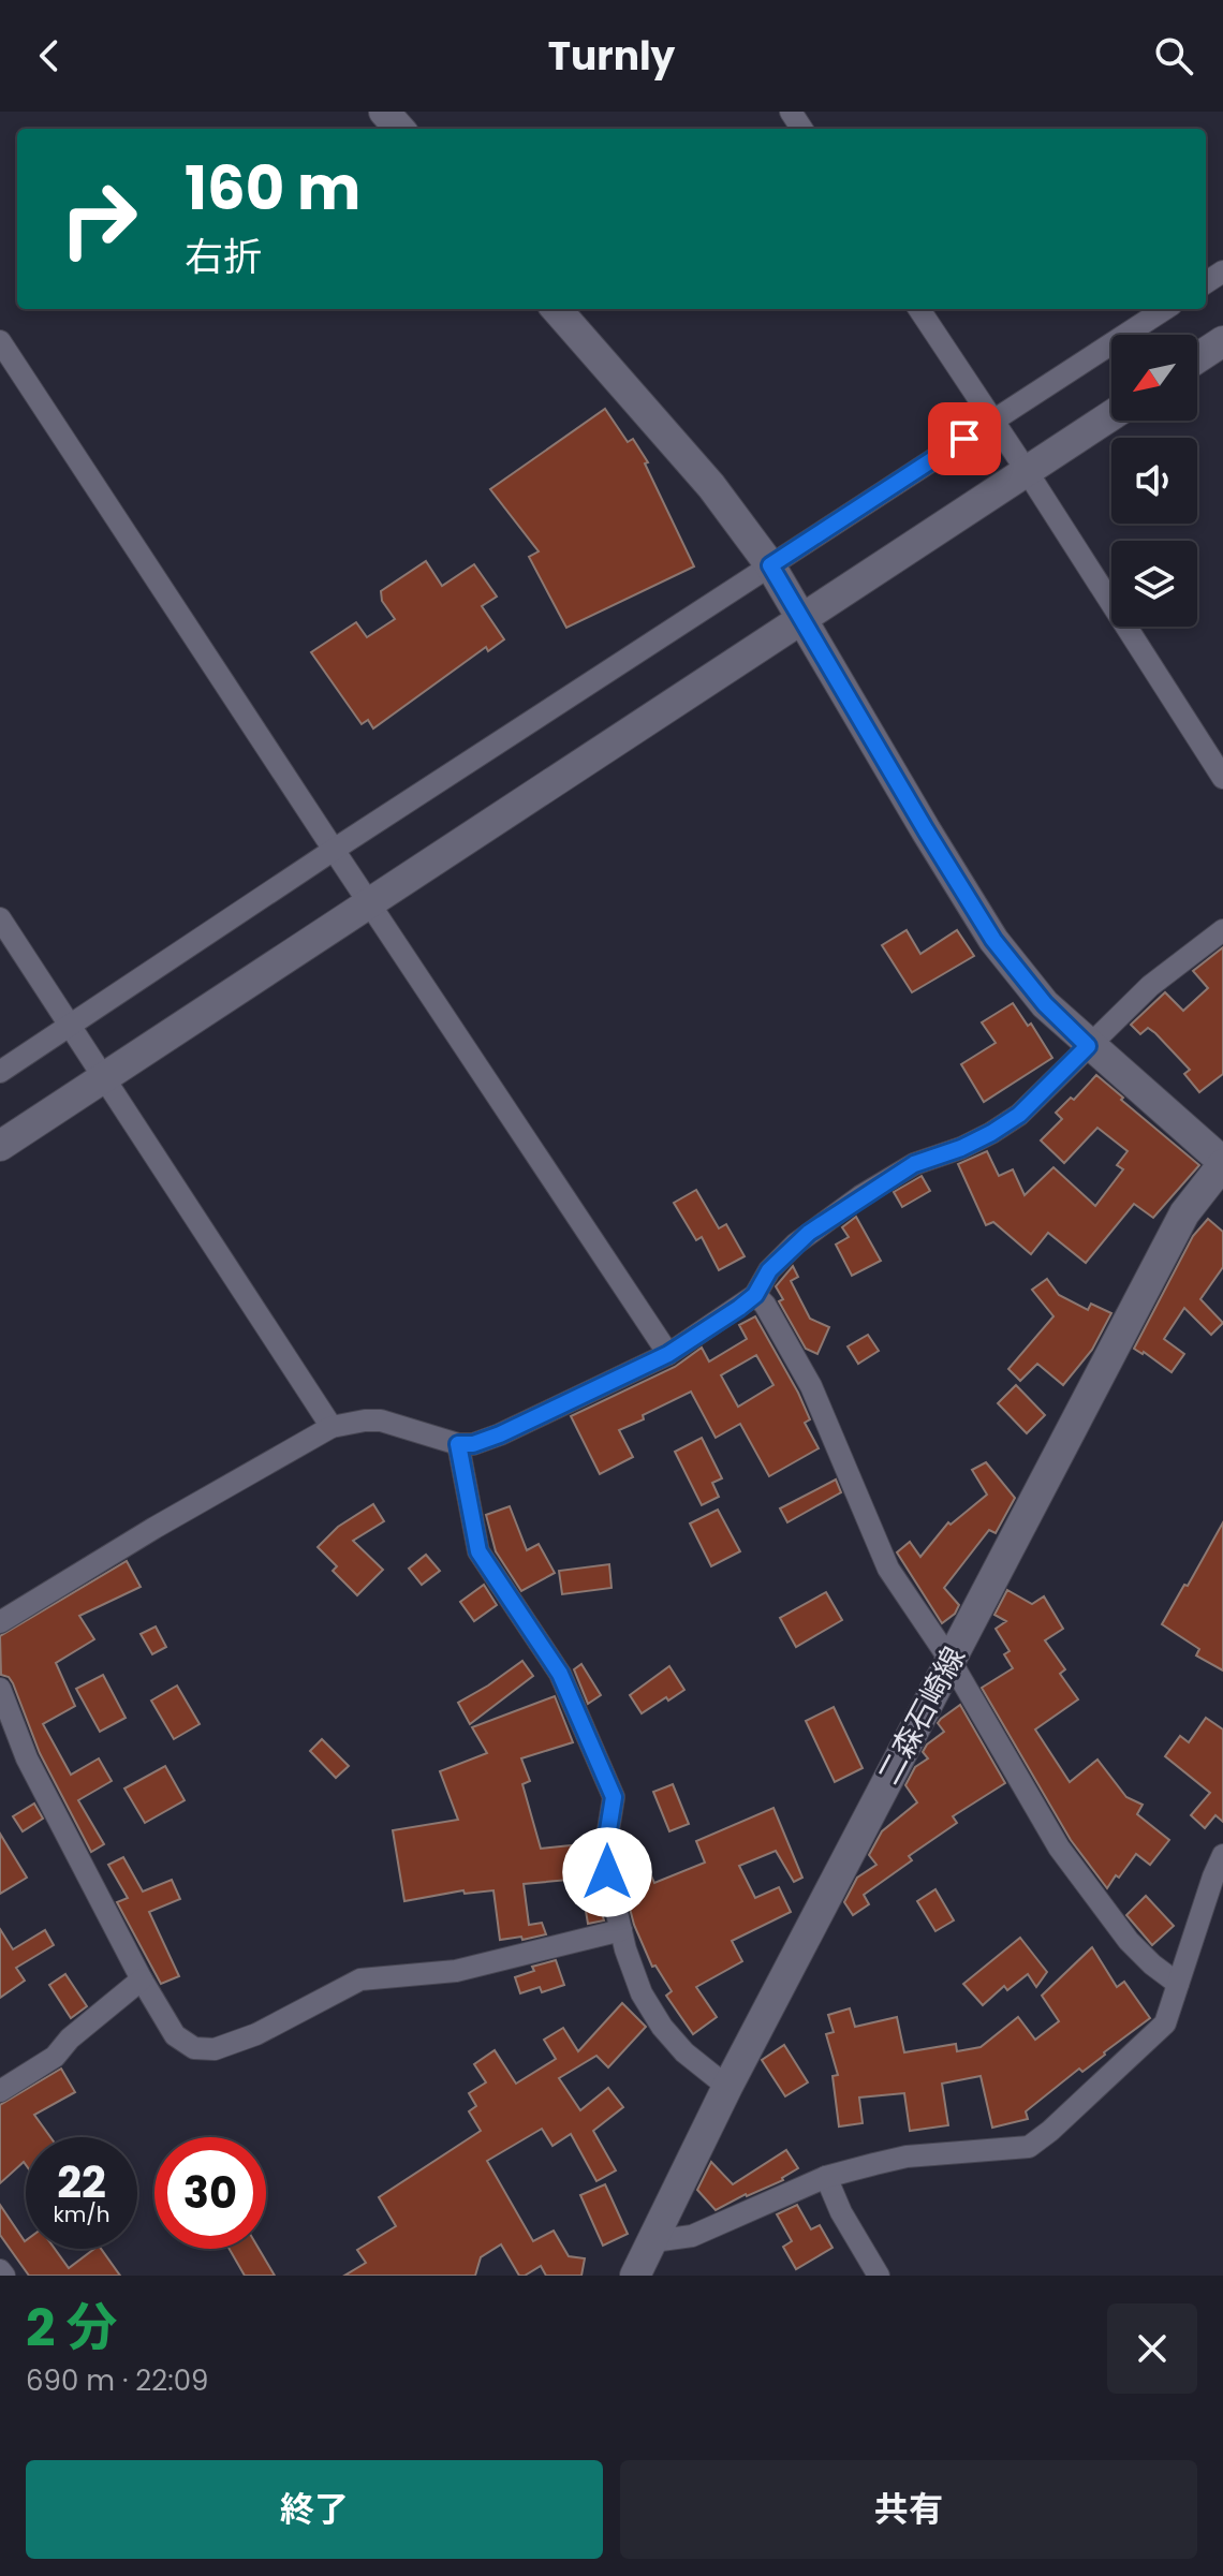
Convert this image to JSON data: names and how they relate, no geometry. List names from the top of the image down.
{
  "streets": {
    "street": ["二森石崎線"]
  },
  "north": "bottom left",
  "page": {
    "header": "Turnly",
    "turn": ["160 m", "右折"],
    "speed": "22 km/h",
    "limit": "30",
    "heading": ["2 分", "690 m · 22:09"],
    "buttons": ["終了", "共有"]
  }
}
